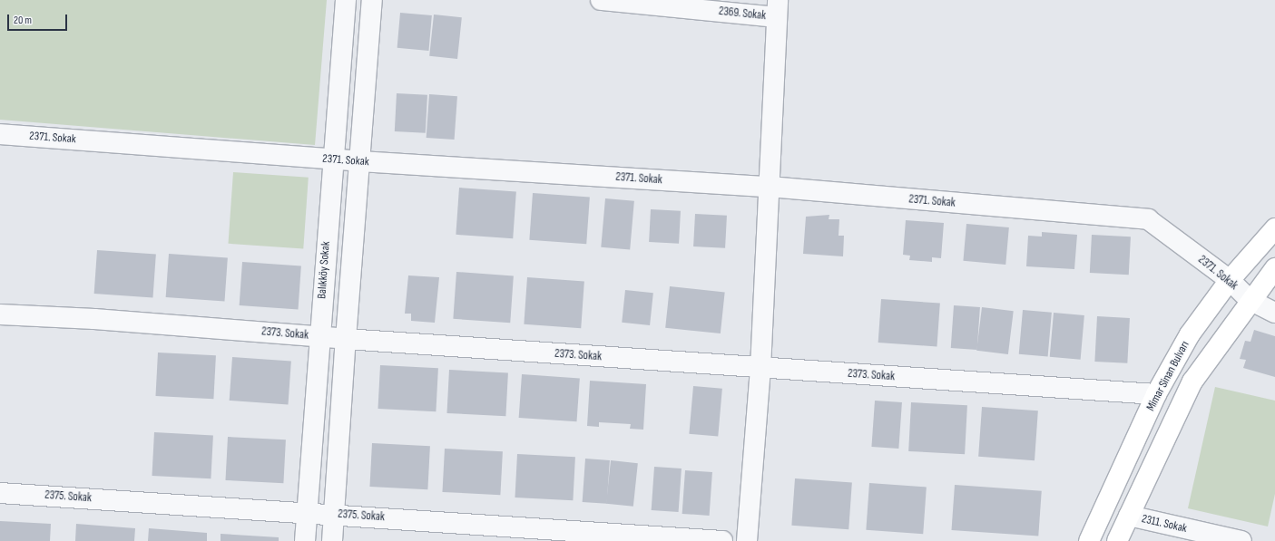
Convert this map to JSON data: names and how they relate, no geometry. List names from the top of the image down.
{
  "streets": {
    "main road": ["Mimar Sinan Bulvarı"],
    "street": [
      "2369. Sokak",
      "2371. Sokak",
      "Balıkköy Sokak",
      "2373. Sokak",
      "2375. Sokak",
      "2311. Sokak"
    ]
  },
  "crossings": [
    ["2371. Sokak", "Balıkköy Sokak"],
    ["2371. Sokak", "Mimar Sinan Bulvarı"],
    ["Balıkköy Sokak", "2373. Sokak"],
    ["Balıkköy Sokak", "2375. Sokak"],
    ["2373. Sokak", "Mimar Sinan Bulvarı"],
    ["Mimar Sinan Bulvarı", "2311. Sokak"]
  ],
  "scale_bar": "20 m"
}
